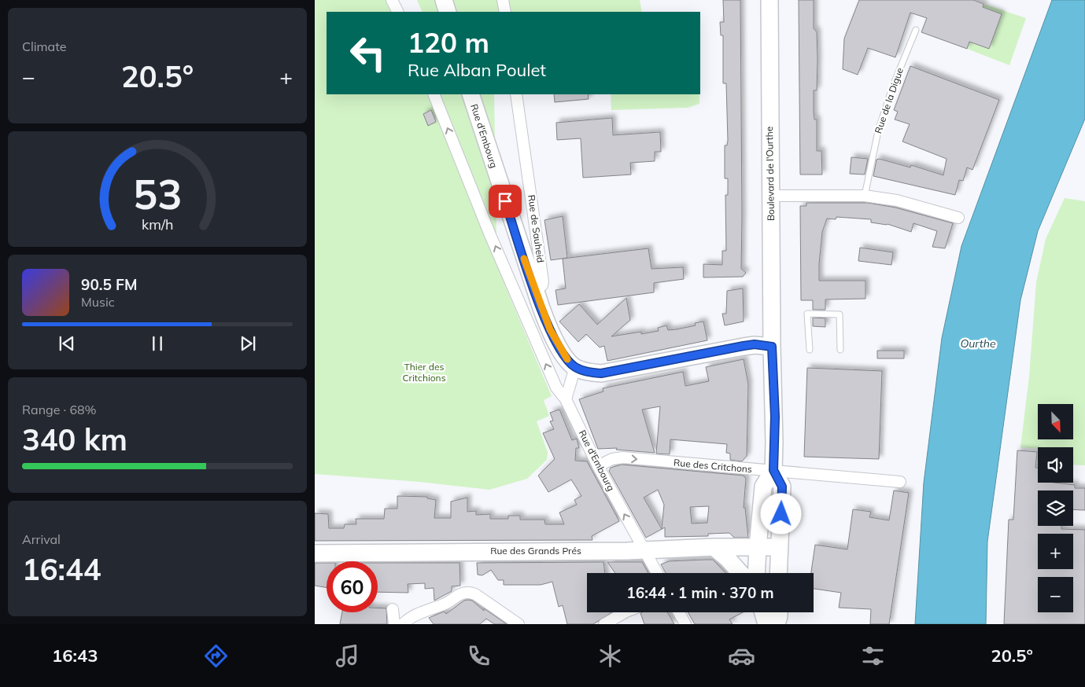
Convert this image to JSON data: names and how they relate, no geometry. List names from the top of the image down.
{
  "streets": {
    "main road": ["Rue d'Embourg", "Boulevard de l'Ourthe", "Rue des Grands Prés"],
    "street": ["Rue de Sauheid", "Rue des Critchons"],
    "lane": ["Rue de la Digue"]
  },
  "crossings": [
    ["Rue d'Embourg", "Rue de Sauheid"],
    ["Rue d'Embourg", "Rue des Critchons"],
    ["Rue d'Embourg", "Rue des Grands Prés"],
    ["Boulevard de l'Ourthe", "Rue des Critchons"]
  ],
  "one_way": ["Rue des Critchons"],
  "water": ["Ourthe"],
  "parks": ["Thier des Critchions"],
  "north": "bottom right",
  "page": {
    "tile": [
      "Climate",
      ["Range · 68%", "340 km"],
      ["Arrival", "16:44"]
    ],
    "turn": ["120 m", "Rue Alban Poulet"],
    "heat": ["−", "20.5°", "+"],
    "song": ["90.5 FM", "Music"],
    "map_buttons": ["+", "−"],
    "limit": "60",
    "trip": "16:44 · 1 min · 370 m",
    "tabs": ["16:43", "20.5°"],
    "gauge": ["53", "km/h"]
  }
}
